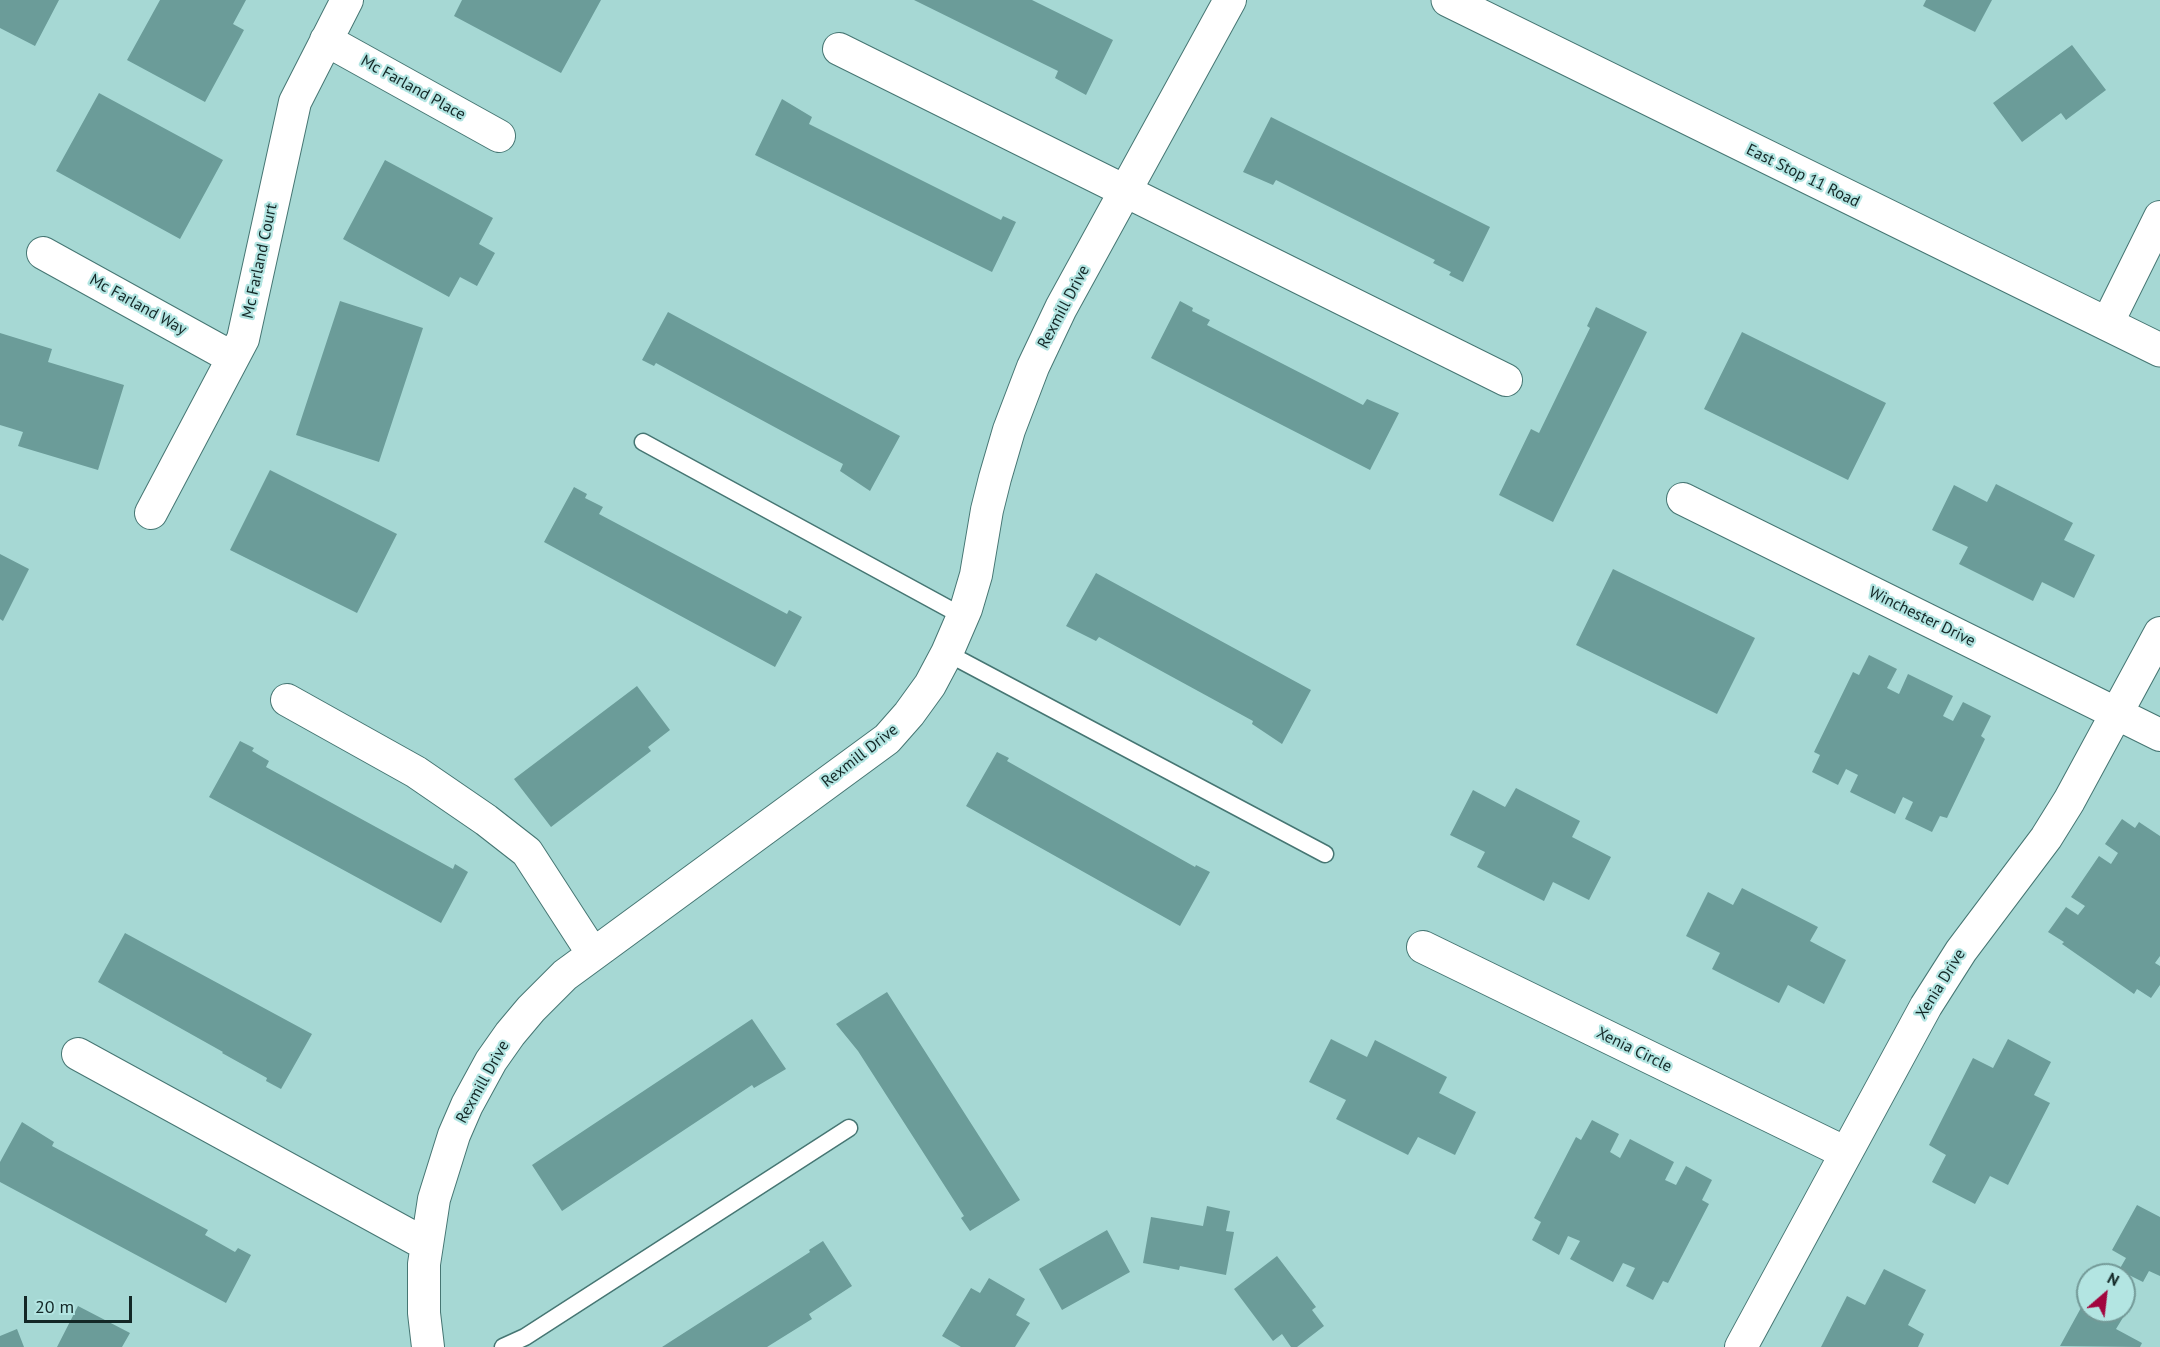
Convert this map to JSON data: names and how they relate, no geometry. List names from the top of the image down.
{
  "streets": {
    "main road": ["East Stop 11 Road"],
    "street": [
      "Mc Farland Place",
      "Mc Farland Court",
      "Mc Farland Way",
      "Rexmill Drive",
      "Winchester Drive",
      "Xenia Drive",
      "Xenia Circle"
    ]
  },
  "crossings": [
    ["Mc Farland Place", "Mc Farland Court"],
    ["Mc Farland Court", "Mc Farland Way"],
    ["Winchester Drive", "Xenia Drive"],
    ["Xenia Drive", "Xenia Circle"]
  ],
  "scale_bar": "20 m",
  "north": "top right"
}
